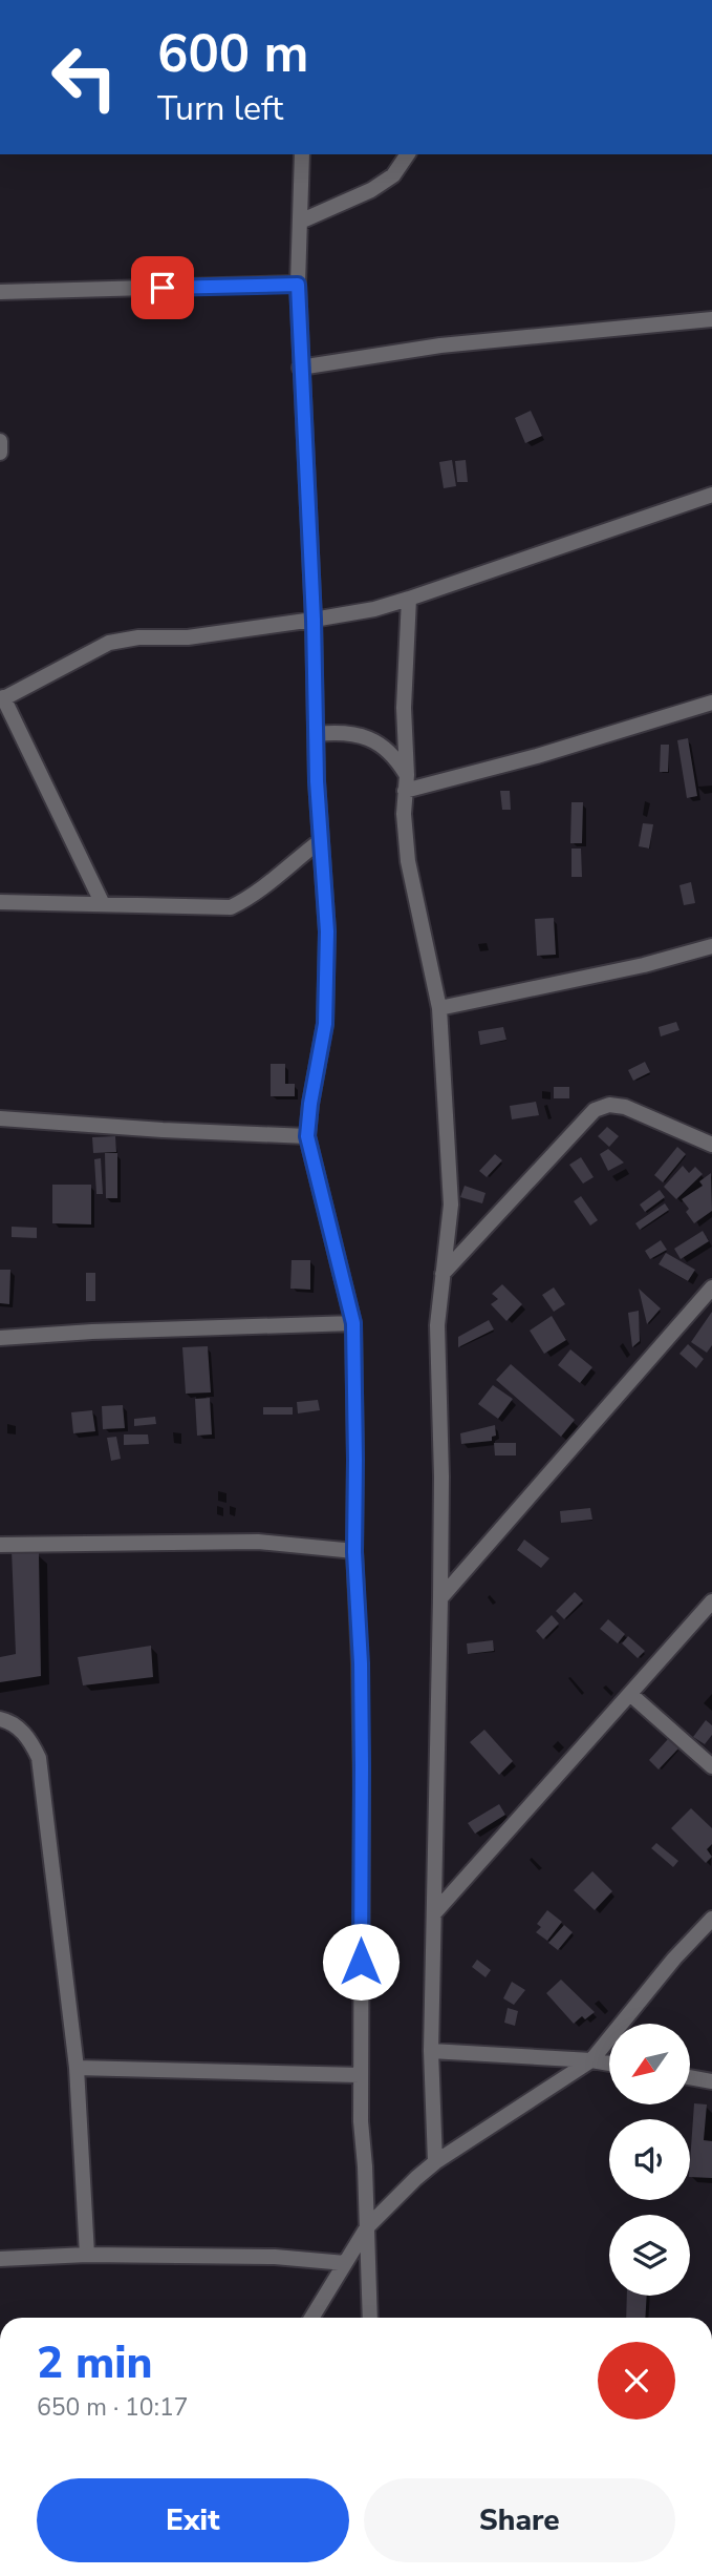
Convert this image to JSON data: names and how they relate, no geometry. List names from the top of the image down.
{
  "north": "bottom left",
  "page": {
    "turn": ["600 m", "Turn left"],
    "heading": ["2 min", "650 m · 10:17"],
    "buttons": ["Exit", "Share"]
  }
}
